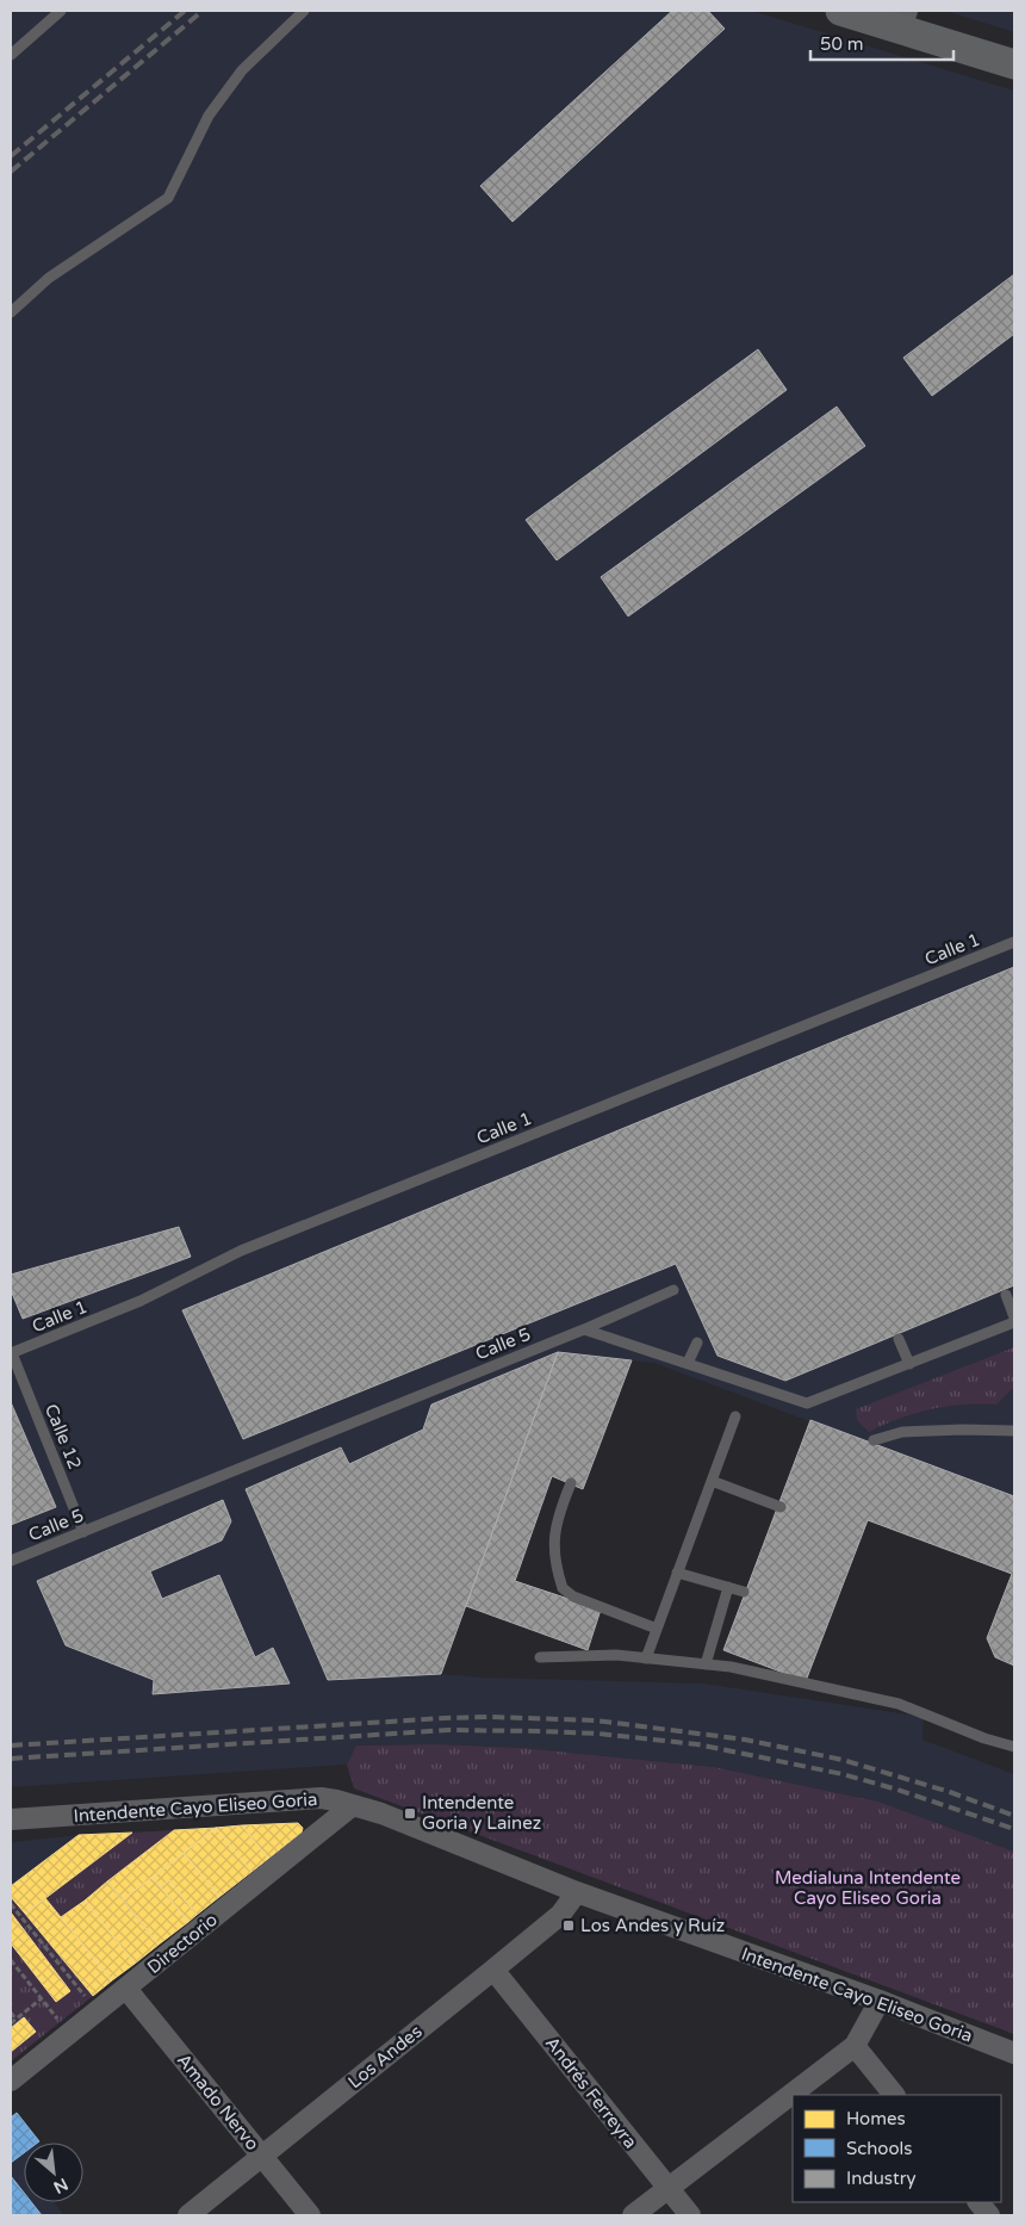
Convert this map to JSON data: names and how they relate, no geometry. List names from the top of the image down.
{
  "streets": {
    "street": [
      "Intendente Cayo Eliseo Goria",
      "Directorio",
      "Los Andes",
      "Andrés Ferreyra",
      "Amado Nervo"
    ],
    "lane": ["Calle 1", "Calle 5", "Calle 12"]
  },
  "crossings": [
    ["Calle 1", "Calle 12"],
    ["Calle 5", "Calle 12"],
    ["Intendente Cayo Eliseo Goria", "Directorio"],
    ["Intendente Cayo Eliseo Goria", "Los Andes"],
    ["Directorio", "Amado Nervo"],
    ["Los Andes", "Andrés Ferreyra"],
    ["Los Andes", "Amado Nervo"]
  ],
  "parks": ["Medialuna Intendente Cayo Eliseo Goria"],
  "places": {
    "transit": ["Intendente Goria y Lainez", "Los Andes y Ruíz"]
  },
  "legend": ["Homes", "Schools", "Industry"],
  "scale_bar": "50 m",
  "north": "bottom right"
}
